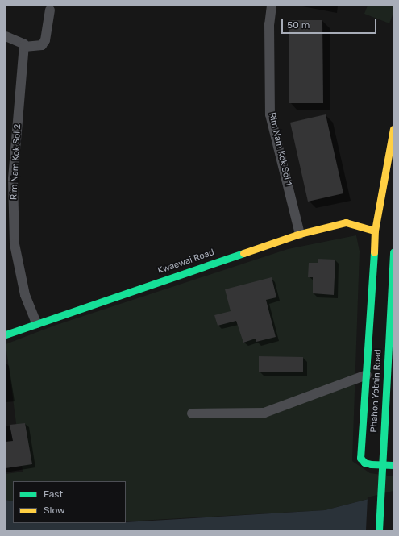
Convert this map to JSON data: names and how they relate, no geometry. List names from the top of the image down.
{
  "streets": {
    "main road": ["Kwaewai Road", "Phahon Yothin Road"],
    "street": ["Rim Nam Kok Soi 1", "Rim Nam Kok Soi 2"]
  },
  "crossings": [
    ["Rim Nam Kok Soi 1", "Kwaewai Road"],
    ["Rim Nam Kok Soi 2", "Kwaewai Road"]
  ],
  "legend": ["Fast", "Slow"],
  "scale_bar": "50 m"
}
